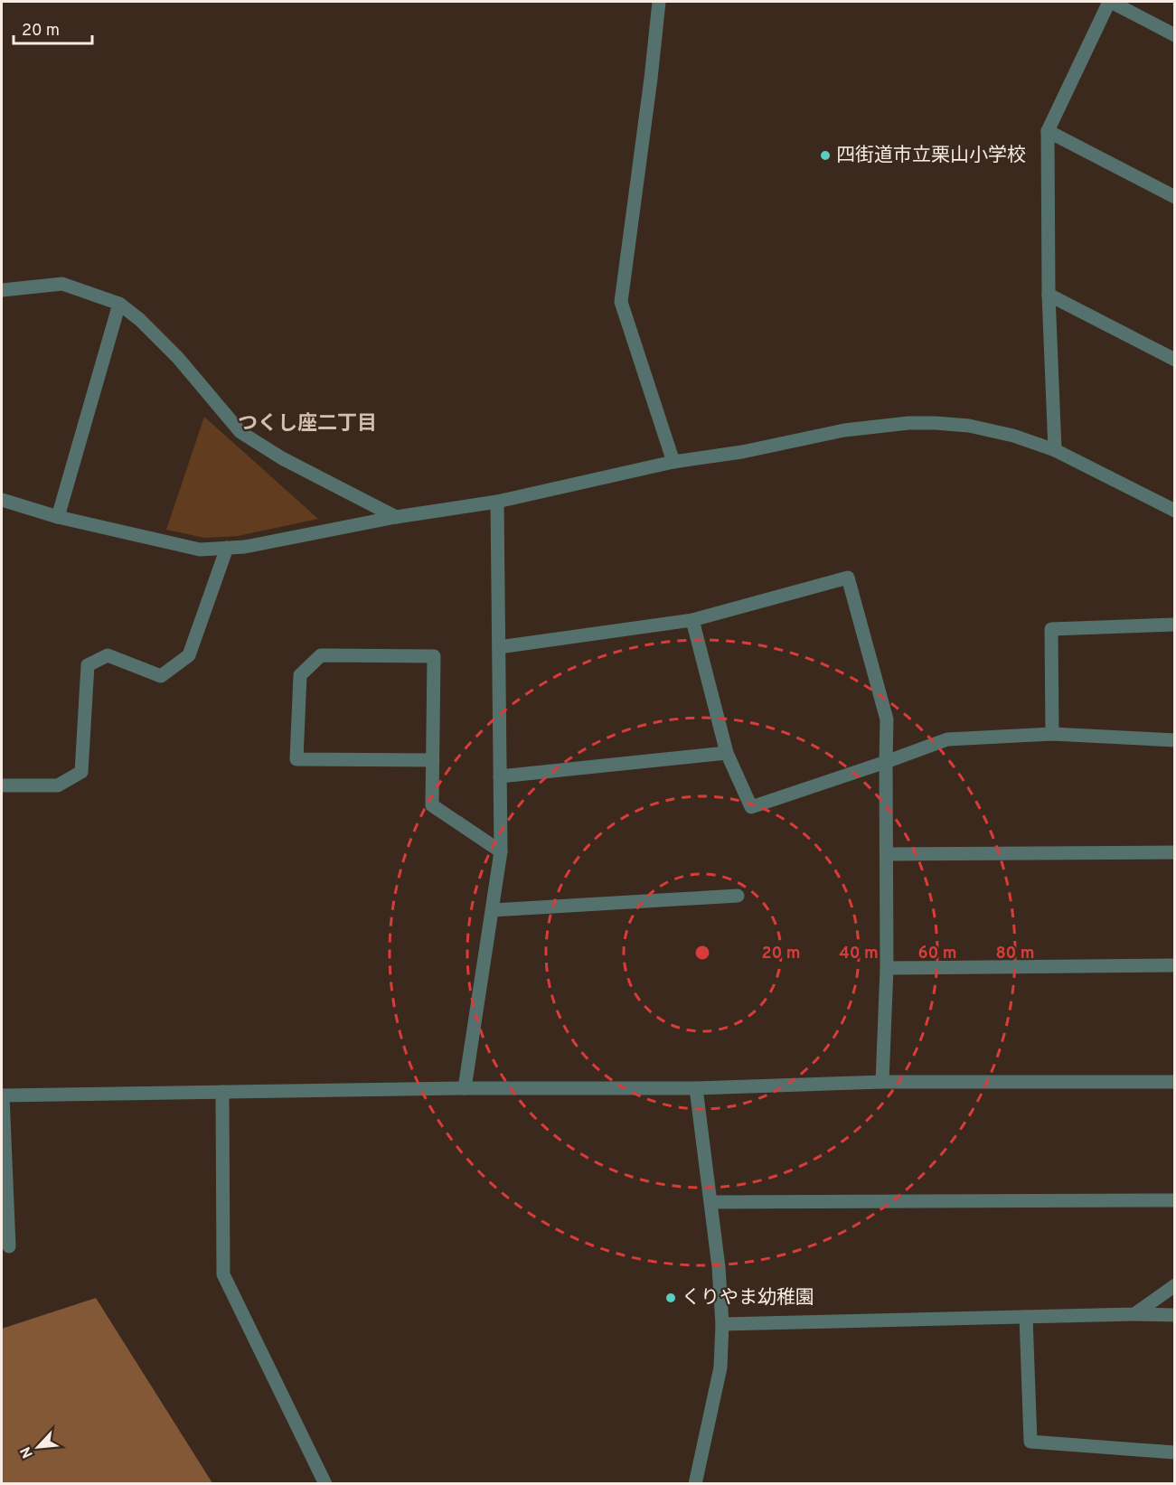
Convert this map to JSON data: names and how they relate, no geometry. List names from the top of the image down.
{
  "districts": ["つくし座二丁目"],
  "places": ["四街道市立栗山小学校", "くりやま幼稚園"],
  "scale_bar": "20 m",
  "north": "bottom left",
  "rings": [
    "20 m",
    "40 m",
    "60 m",
    "80 m"
  ]
}
